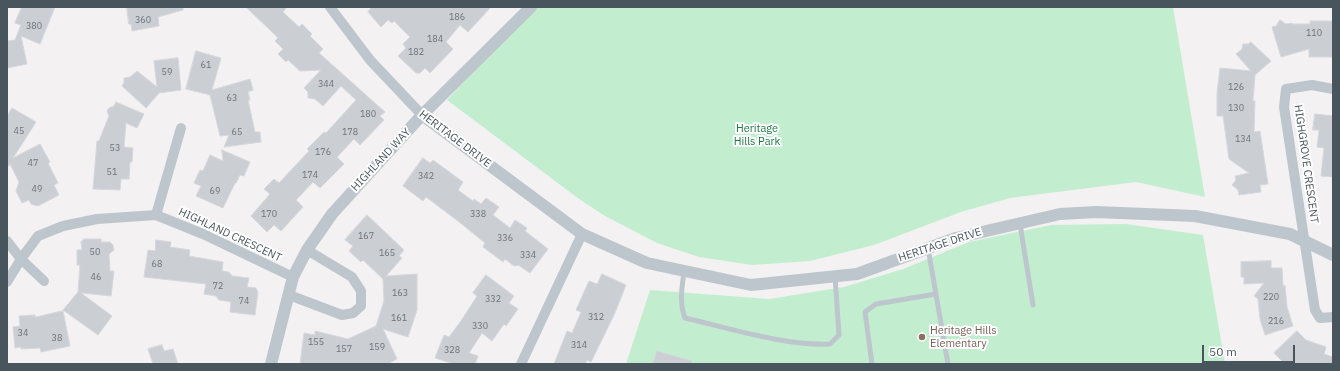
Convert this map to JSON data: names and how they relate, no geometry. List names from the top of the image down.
{
  "streets": {
    "street": [
      "HERITAGE DRIVE",
      "HIGHLAND WAY",
      "HIGHGROVE CRESCENT",
      "HIGHLAND CRESCENT"
    ]
  },
  "crossings": [
    ["HERITAGE DRIVE", "HIGHLAND WAY"],
    ["HERITAGE DRIVE", "HIGHGROVE CRESCENT"],
    ["HIGHLAND WAY", "HIGHLAND CRESCENT"]
  ],
  "parks": ["Heritage Hills Park"],
  "places": ["Heritage Hills Elementary"],
  "house_numbers": [
    "186",
    "360",
    "380",
    "110",
    "184",
    "182",
    "61",
    "59",
    "344",
    "126",
    "63",
    "130",
    "180",
    "45",
    "65",
    "178",
    "134",
    "53",
    "176",
    "47",
    "51",
    "174",
    "342",
    "49",
    "69",
    "170",
    "338",
    "167",
    "336",
    "50",
    "165",
    "334",
    "68",
    "46",
    "72",
    "163",
    "220",
    "332",
    "74",
    "312",
    "161",
    "216",
    "330",
    "34",
    "38",
    "155",
    "314",
    "159",
    "157",
    "328"
  ],
  "scale_bar": "50 m"
}
